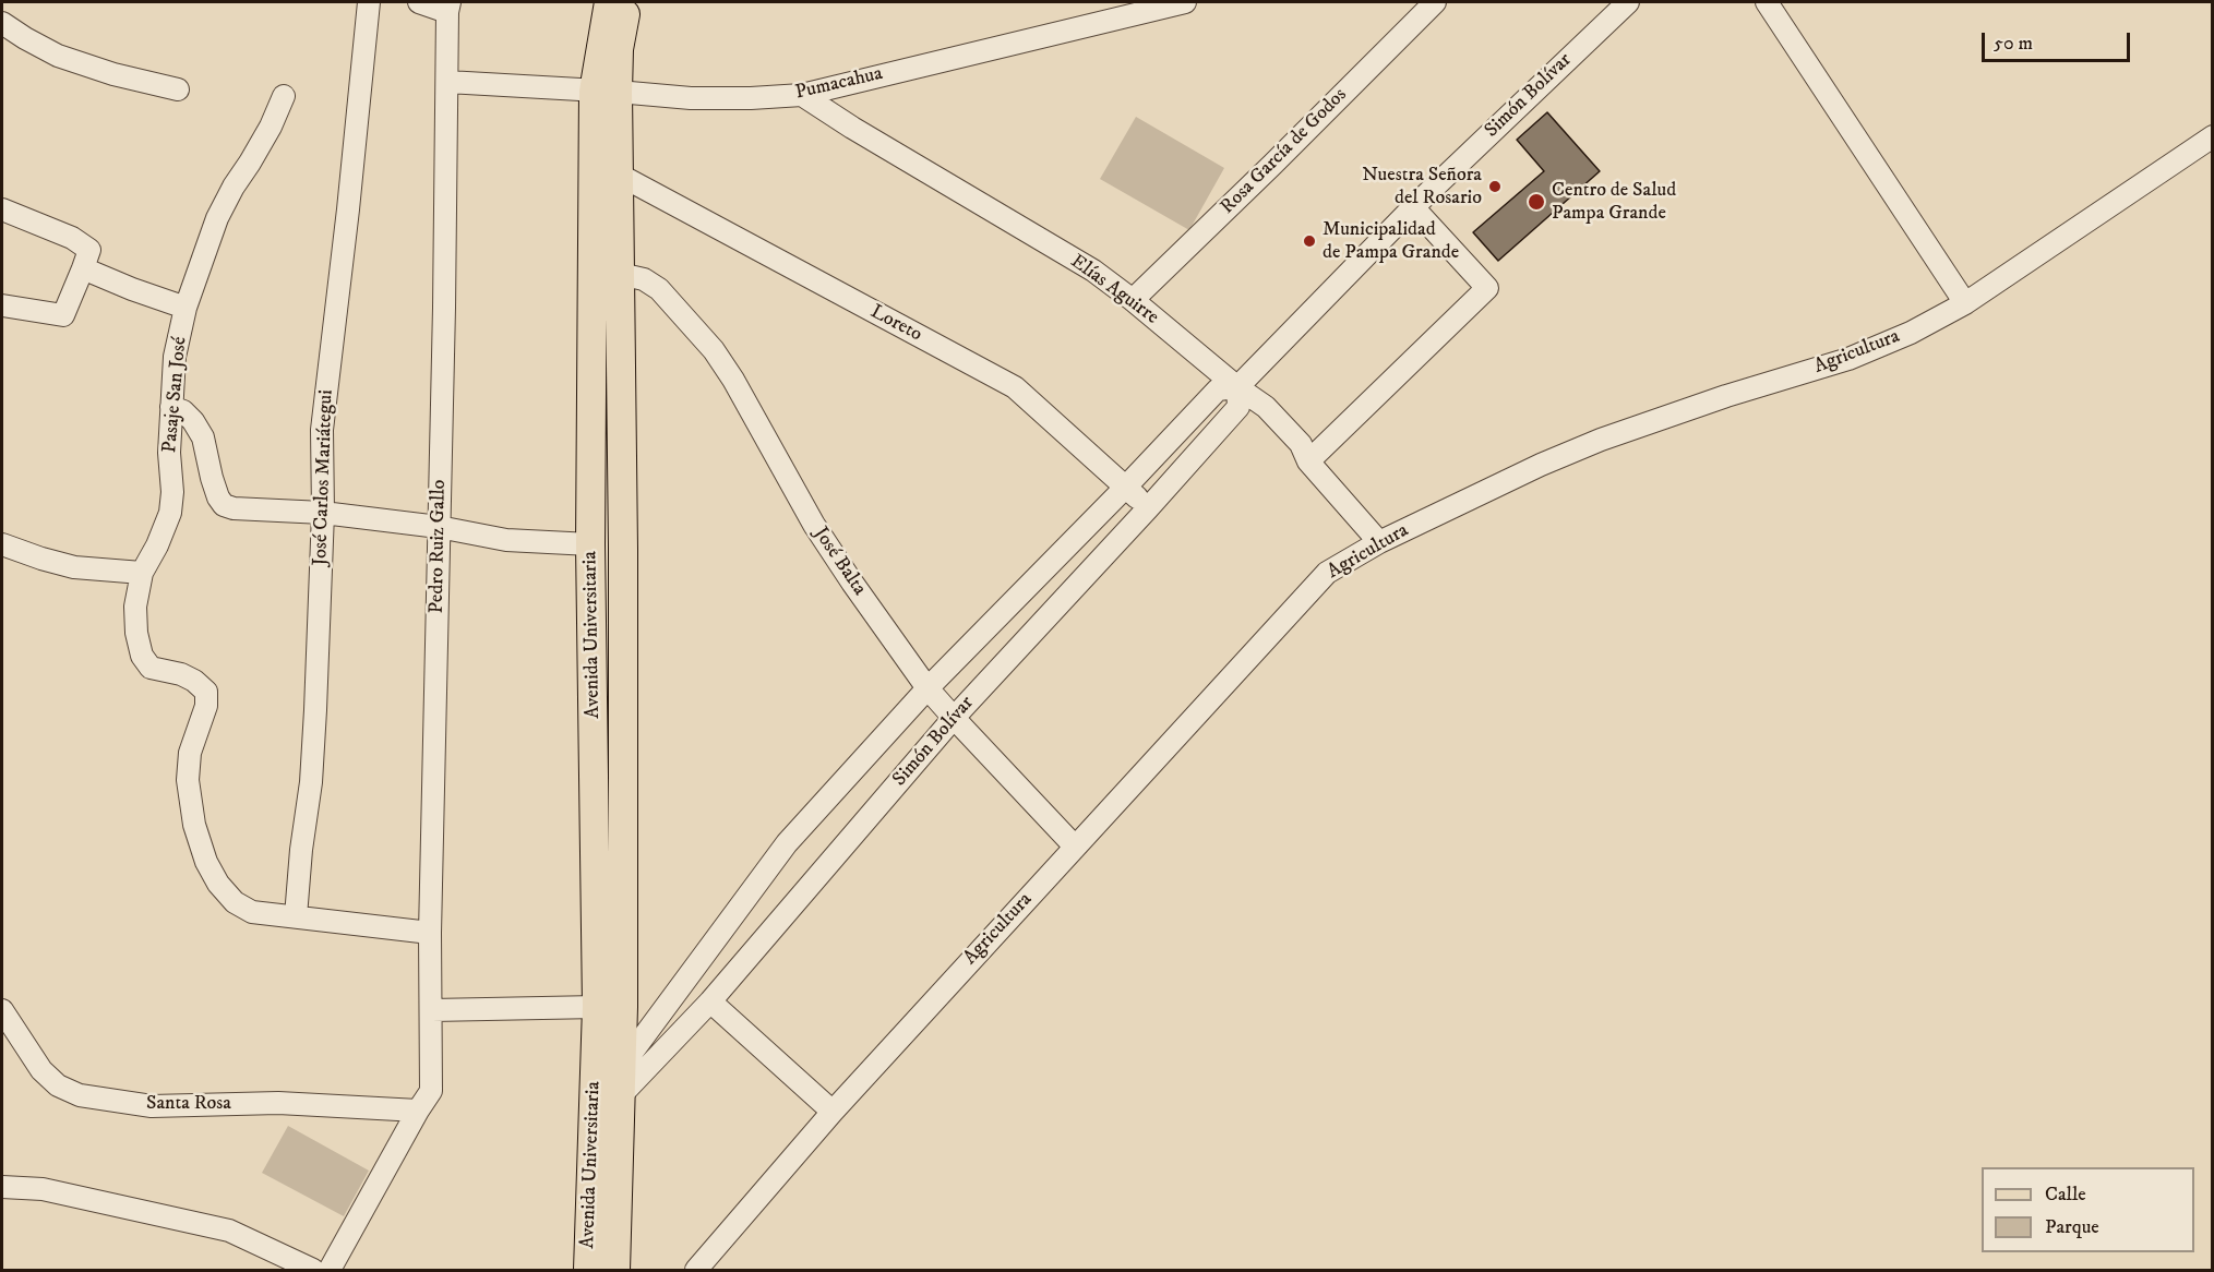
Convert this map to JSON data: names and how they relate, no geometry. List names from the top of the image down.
{
  "streets": {
    "main road": ["Avenida Universitaria"],
    "street": [
      "Pumacahua",
      "Simón Bolívar",
      "Rosa García de Godos",
      "Elías Aguirre",
      "Loreto",
      "Agricultura",
      "Pasaje San José",
      "José Carlos Mariátegui",
      "Pedro Ruiz Gallo",
      "José Balta",
      "Santa Rosa"
    ]
  },
  "crossings": [
    ["Pumacahua", "Elías Aguirre"],
    ["Pumacahua", "Pedro Ruiz Gallo"],
    ["Pumacahua", "Avenida Universitaria"],
    ["Simón Bolívar", "Elías Aguirre"],
    ["Simón Bolívar", "Loreto"],
    ["Simón Bolívar", "José Balta"],
    ["Simón Bolívar", "Avenida Universitaria"],
    ["Rosa García de Godos", "Elías Aguirre"],
    ["Elías Aguirre", "Agricultura"],
    ["Loreto", "Avenida Universitaria"],
    ["Agricultura", "José Balta"],
    ["Pasaje San José", "José Carlos Mariátegui"],
    ["Pedro Ruiz Gallo", "Santa Rosa"],
    ["José Balta", "Avenida Universitaria"]
  ],
  "places": ["Nuestra Señora del Rosario", "Centro de Salud Pampa Grande", "Municipalidad de Pampa Grande"],
  "legend": ["Calle", "Parque"],
  "scale_bar": "50 m"
}
